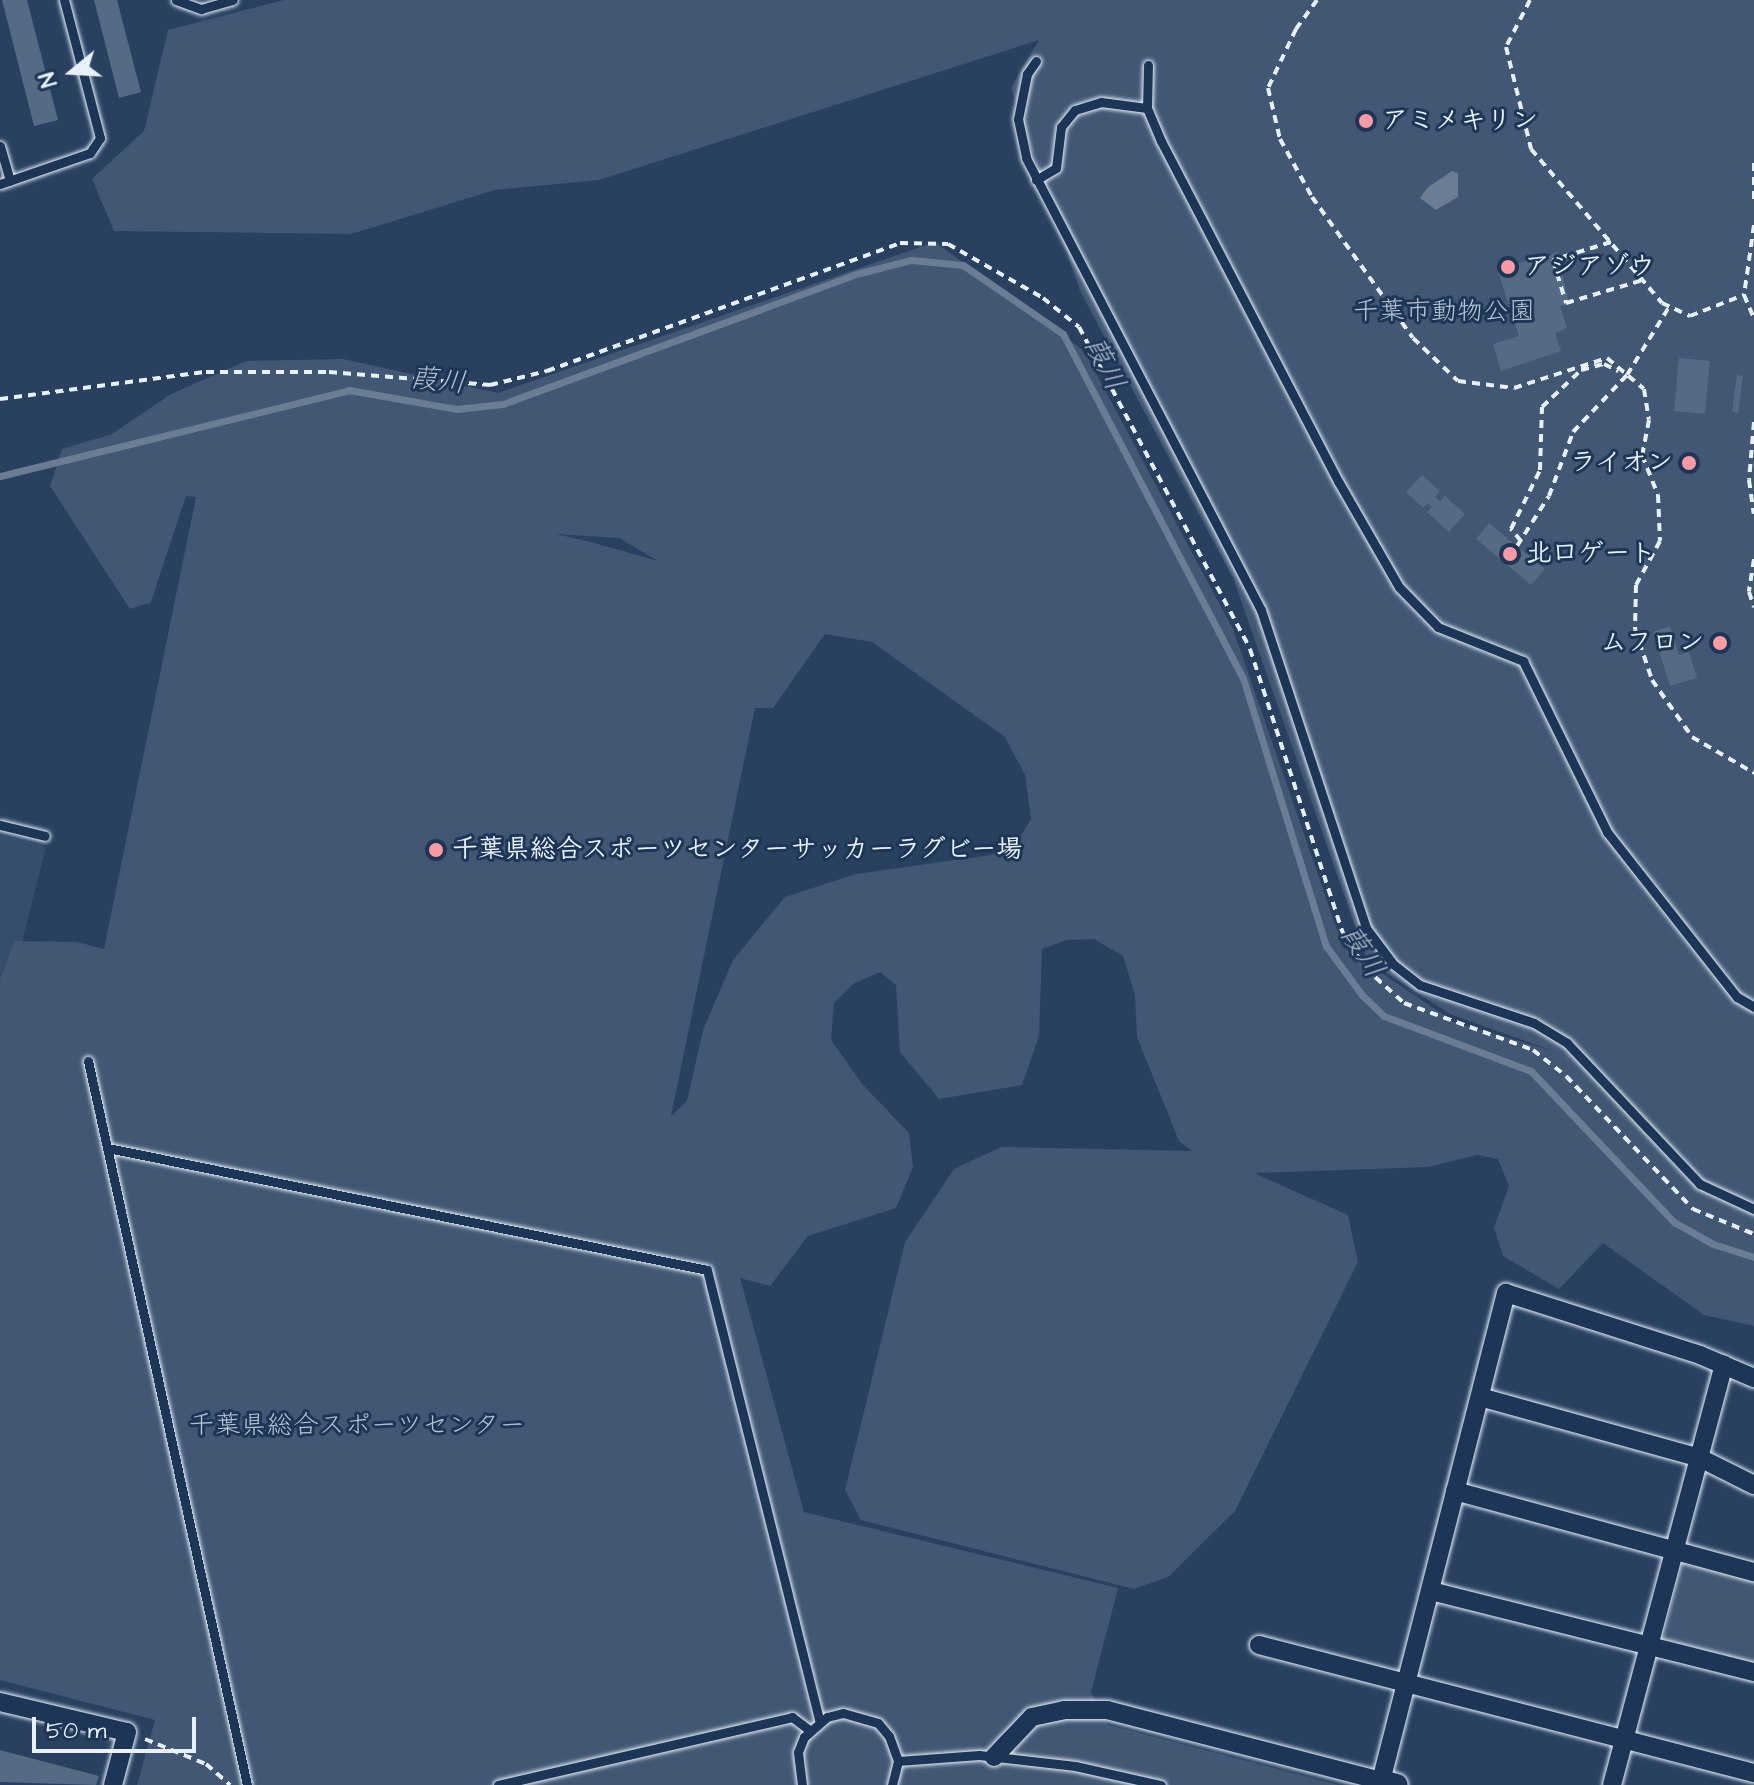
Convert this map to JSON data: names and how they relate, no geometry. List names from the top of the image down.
{
  "water": ["葭川"],
  "parks": ["千葉市動物公園", "千葉県総合スポーツセンター"],
  "places": [
    "アミメキリン",
    "アジアゾウ",
    "ライオン",
    "北口ゲート",
    "ムフロン",
    "千葉県総合スポーツセンターサッカーラグビー場"
  ],
  "scale_bar": "50 m",
  "north": "left"
}
